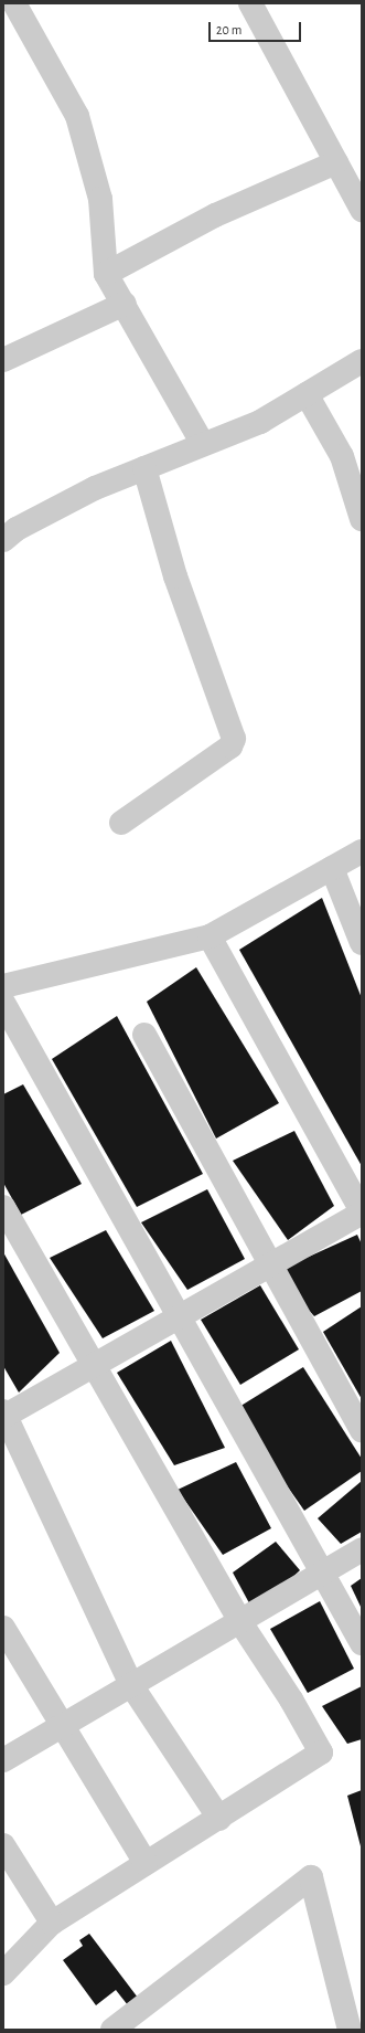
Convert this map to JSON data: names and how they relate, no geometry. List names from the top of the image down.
{
  "scale_bar": "20 m"
}
